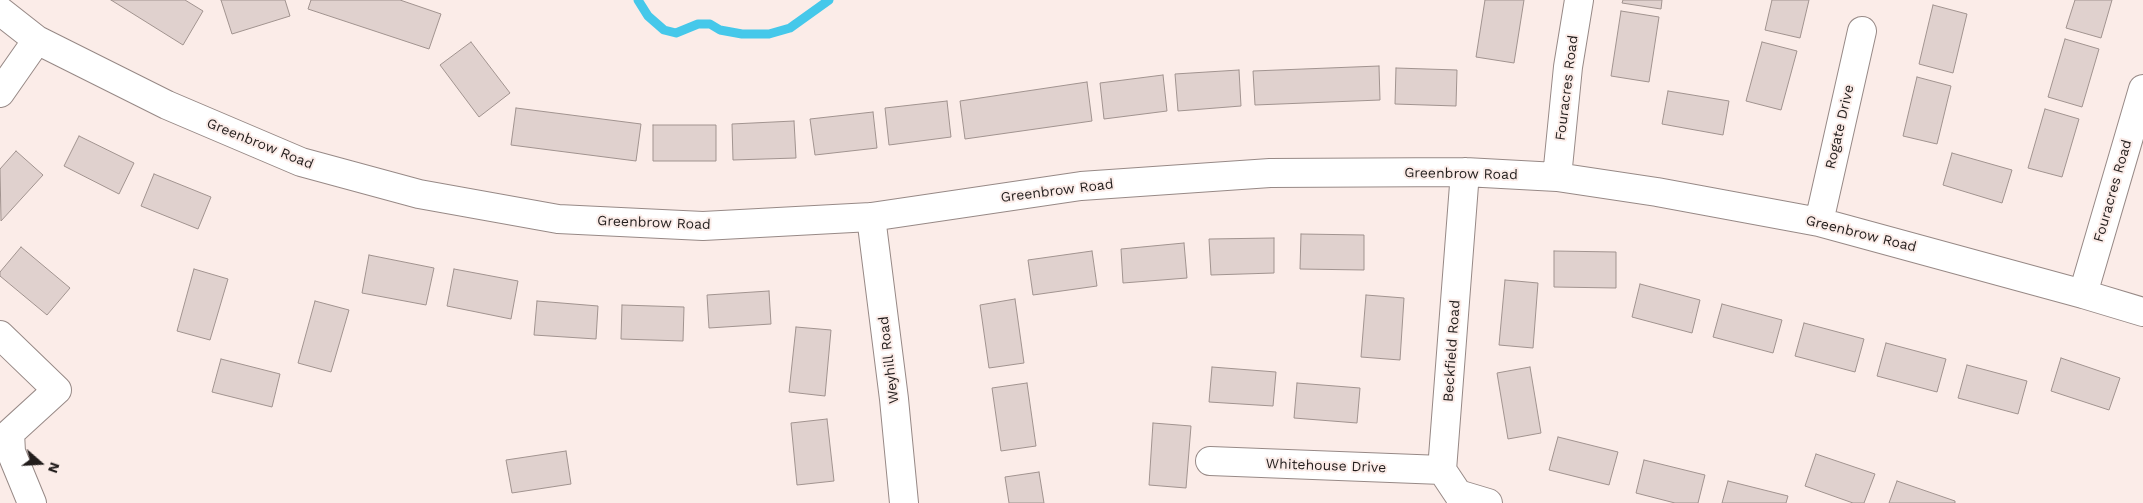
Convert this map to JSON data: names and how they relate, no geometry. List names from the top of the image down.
{
  "streets": {
    "street": [
      "Fouracres Road",
      "Rogate Drive",
      "Greenbrow Road",
      "Beckfield Road",
      "Weyhill Road",
      "Whitehouse Drive"
    ]
  },
  "crossings": [
    ["Fouracres Road", "Greenbrow Road"],
    ["Rogate Drive", "Greenbrow Road"],
    ["Greenbrow Road", "Beckfield Road"],
    ["Greenbrow Road", "Weyhill Road"],
    ["Beckfield Road", "Whitehouse Drive"]
  ],
  "north": "right"
}
